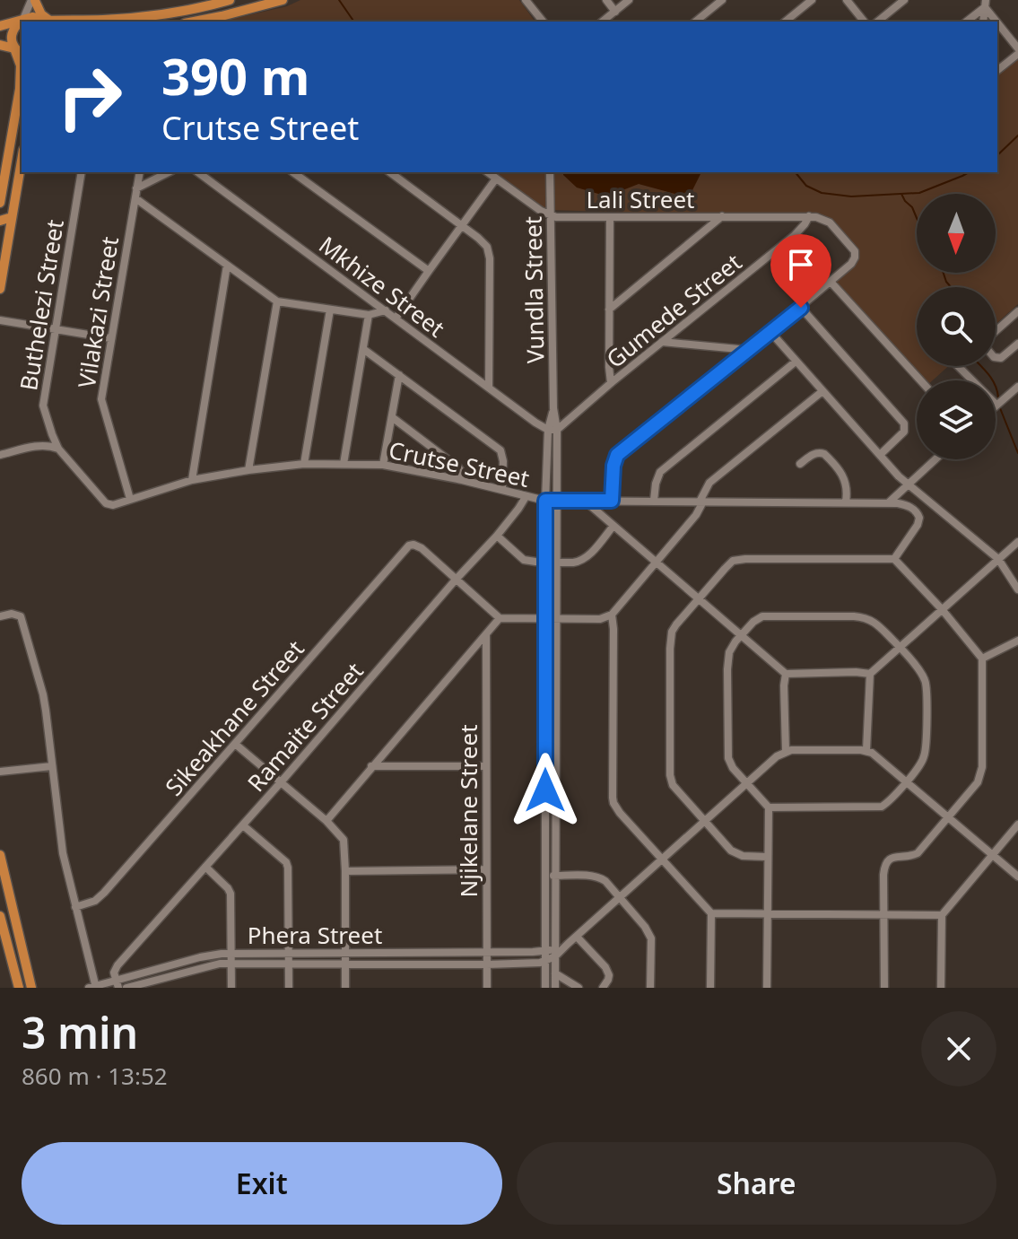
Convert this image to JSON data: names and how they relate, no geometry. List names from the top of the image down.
{
  "streets": {
    "street": [
      "Lali Street",
      "Mkhize Street",
      "Vundla Street",
      "Buthelezi Street",
      "Gumede Street",
      "Vilakazi Street",
      "Crutse Street",
      "Sikeakhane Street",
      "Ramaite Street",
      "Njikelane Street",
      "Phera Street"
    ]
  },
  "crossings": [
    ["Lali Street", "Vundla Street"],
    ["Lali Street", "Gumede Street"],
    ["Mkhize Street", "Vundla Street"],
    ["Mkhize Street", "Gumede Street"],
    ["Vundla Street", "Gumede Street"],
    ["Vundla Street", "Crutse Street"],
    ["Vundla Street", "Phera Street"],
    ["Buthelezi Street", "Crutse Street"],
    ["Vilakazi Street", "Crutse Street"],
    ["Crutse Street", "Ramaite Street"],
    ["Sikeakhane Street", "Ramaite Street"],
    ["Ramaite Street", "Phera Street"],
    ["Njikelane Street", "Phera Street"]
  ],
  "north": "bottom",
  "page": {
    "turn": ["390 m", "Crutse Street"],
    "heading": ["3 min", "860 m · 13:52"],
    "buttons": ["Exit", "Share"]
  }
}
